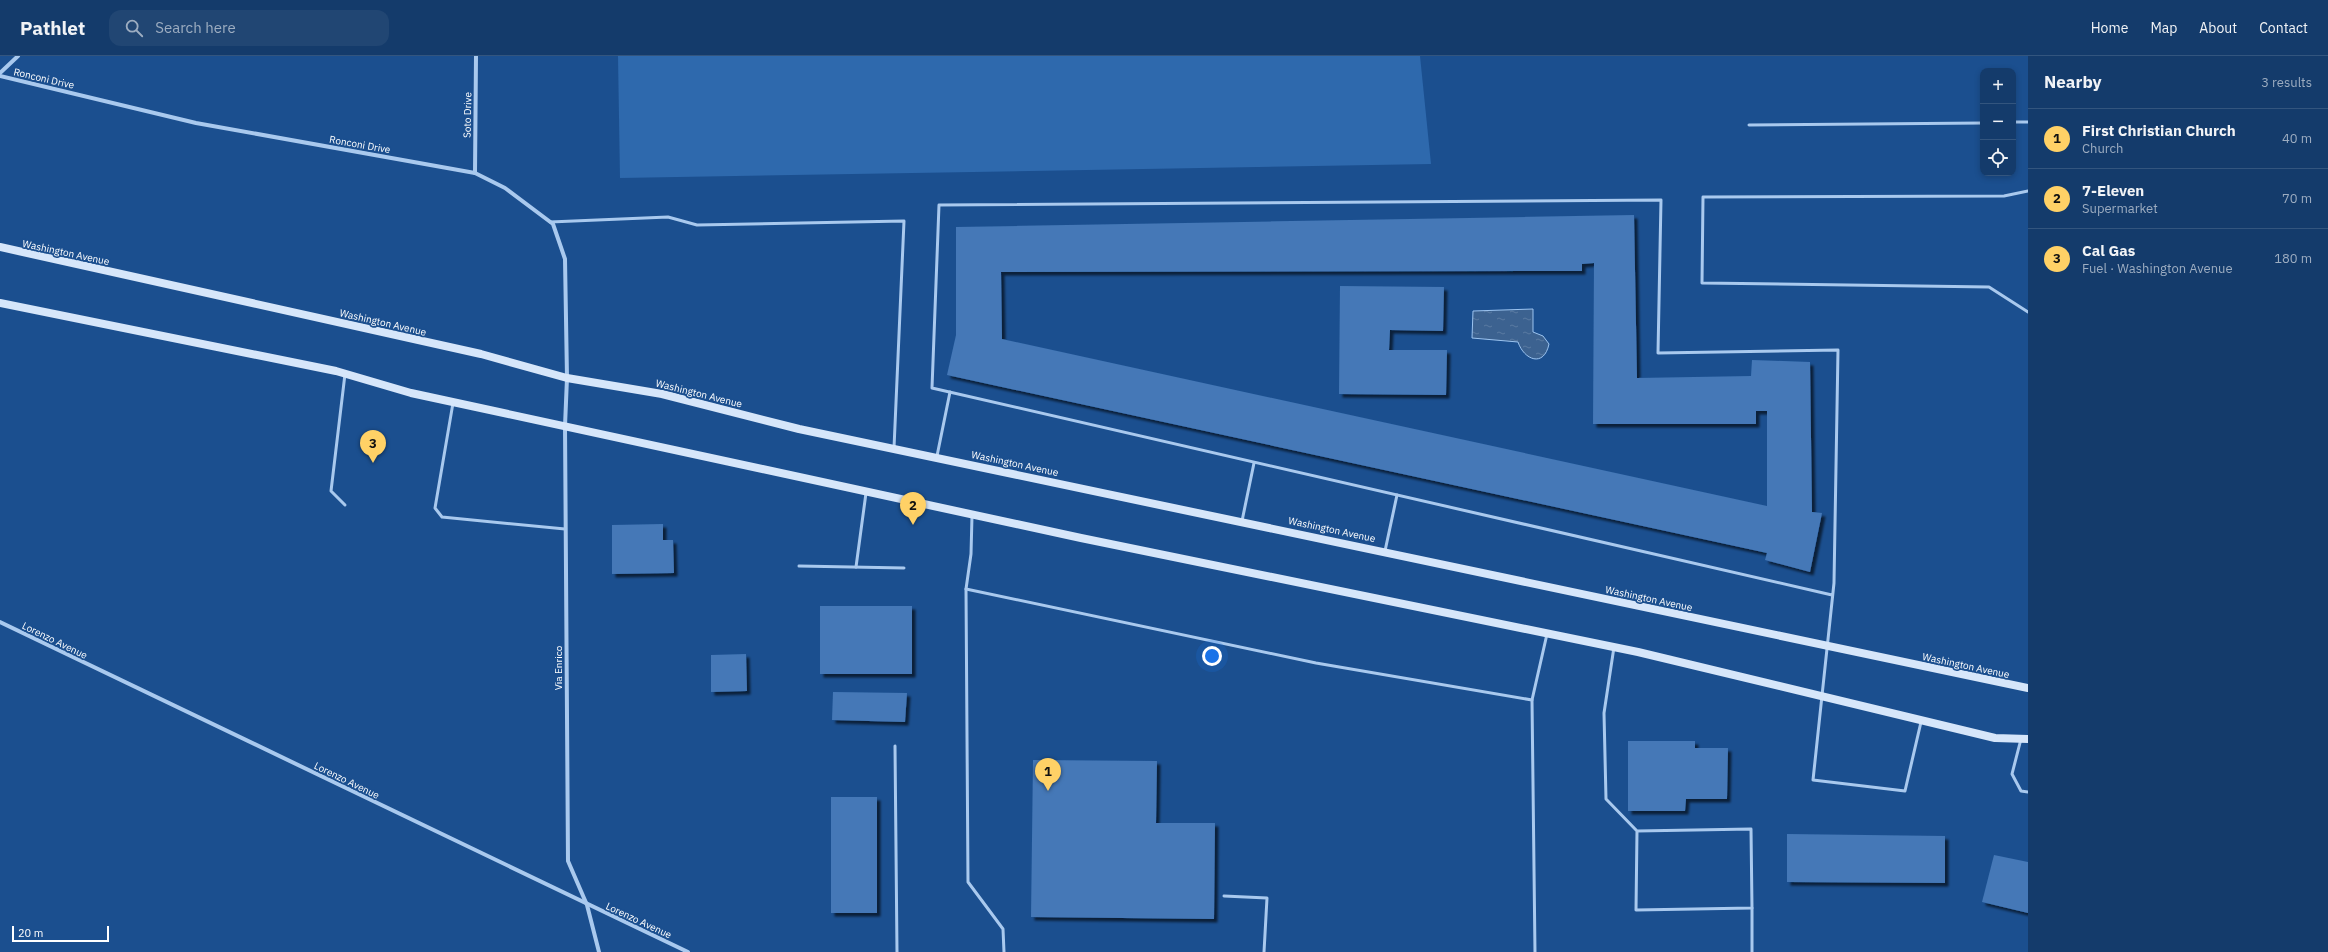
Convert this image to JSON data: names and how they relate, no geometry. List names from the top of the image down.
{
  "streets": {
    "main road": ["Washington Avenue"],
    "street": [
      "Ronconi Drive",
      "Soto Drive",
      "Lorenzo Avenue",
      "Via Enrico"
    ]
  },
  "crossings": [
    ["Ronconi Drive", "Soto Drive"],
    ["Washington Avenue", "Via Enrico"],
    ["Lorenzo Avenue", "Via Enrico"]
  ],
  "scale_bar": "20 m",
  "page": {
    "header": "Pathlet",
    "search": "Search here",
    "nav": [
      "Home",
      "Map",
      "About",
      "Contact"
    ],
    "heading": ["Nearby", "3 results"],
    "map_buttons": ["+", "−"],
    "list": [
      {
        "mark": "1",
        "name": "First Christian Church",
        "note": "Church",
        "value": "40 m"
      },
      {
        "mark": "2",
        "name": "7-Eleven",
        "note": "Supermarket",
        "value": "70 m"
      },
      {
        "mark": "3",
        "name": "Cal Gas",
        "note": "Fuel · Washington Avenue",
        "value": "180 m"
      }
    ],
    "pins": ["3", "2", "1"],
    "scale": "20 m"
  }
}
